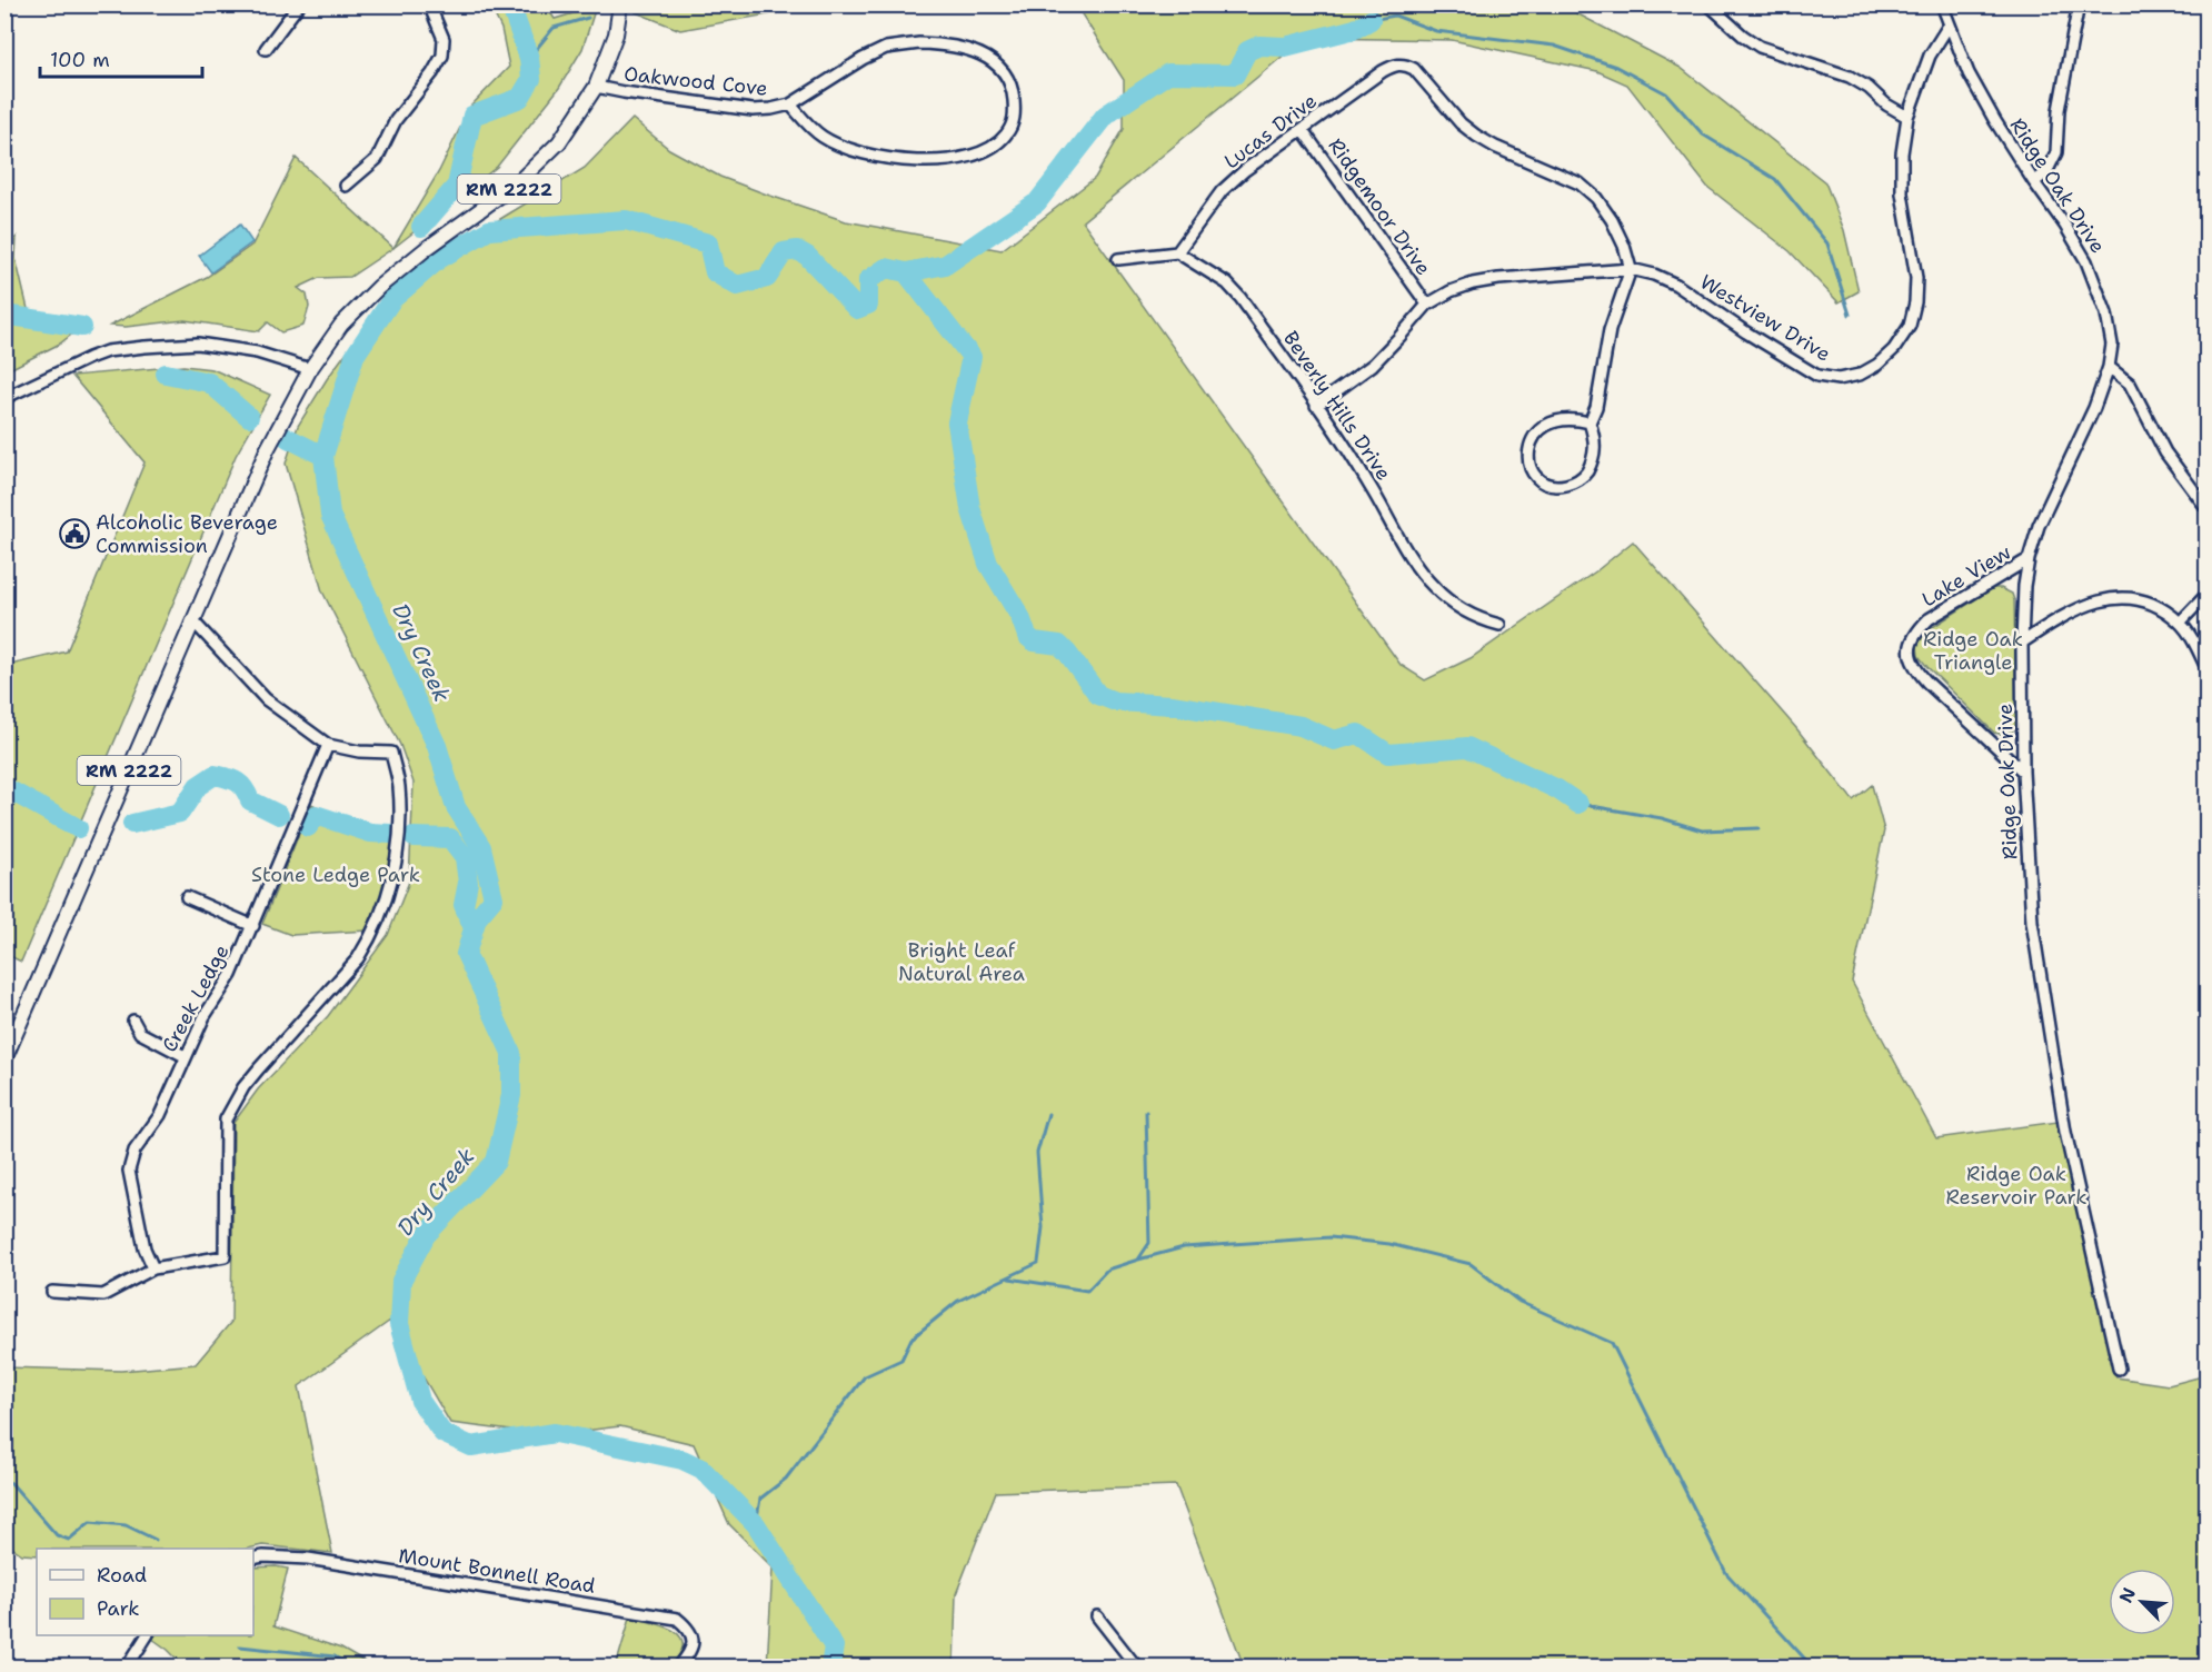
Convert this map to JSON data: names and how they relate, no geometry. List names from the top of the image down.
{
  "streets": {
    "main road": ["RM 2222"],
    "street": [
      "Oakwood Cove",
      "Lucas Drive",
      "Ridge Oak Drive",
      "Ridgemoor Drive",
      "Westview Drive",
      "Beverly Hills Drive",
      "Lake View",
      "Creek Ledge",
      "Mount Bonnell Road"
    ]
  },
  "crossings": [
    ["Oakwood Cove", "RM 2222"],
    ["Lucas Drive", "Ridgemoor Drive"],
    ["Lucas Drive", "Westview Drive"],
    ["Lucas Drive", "Beverly Hills Drive"],
    ["Ridge Oak Drive", "Westview Drive"],
    ["Ridge Oak Drive", "Lake View"],
    ["Ridgemoor Drive", "Westview Drive"],
    ["Westview Drive", "Beverly Hills Drive"]
  ],
  "water": ["Dry Creek"],
  "parks": [
    "Ridge Oak Triangle",
    "Stone Ledge Park",
    "Bright Leaf Natural Area",
    "Ridge Oak Reservoir Park"
  ],
  "places": {
    "public building": ["Alcoholic Beverage Commission"]
  },
  "legend": ["Road", "Park"],
  "scale_bar": "100 m",
  "north": "top left"
}
